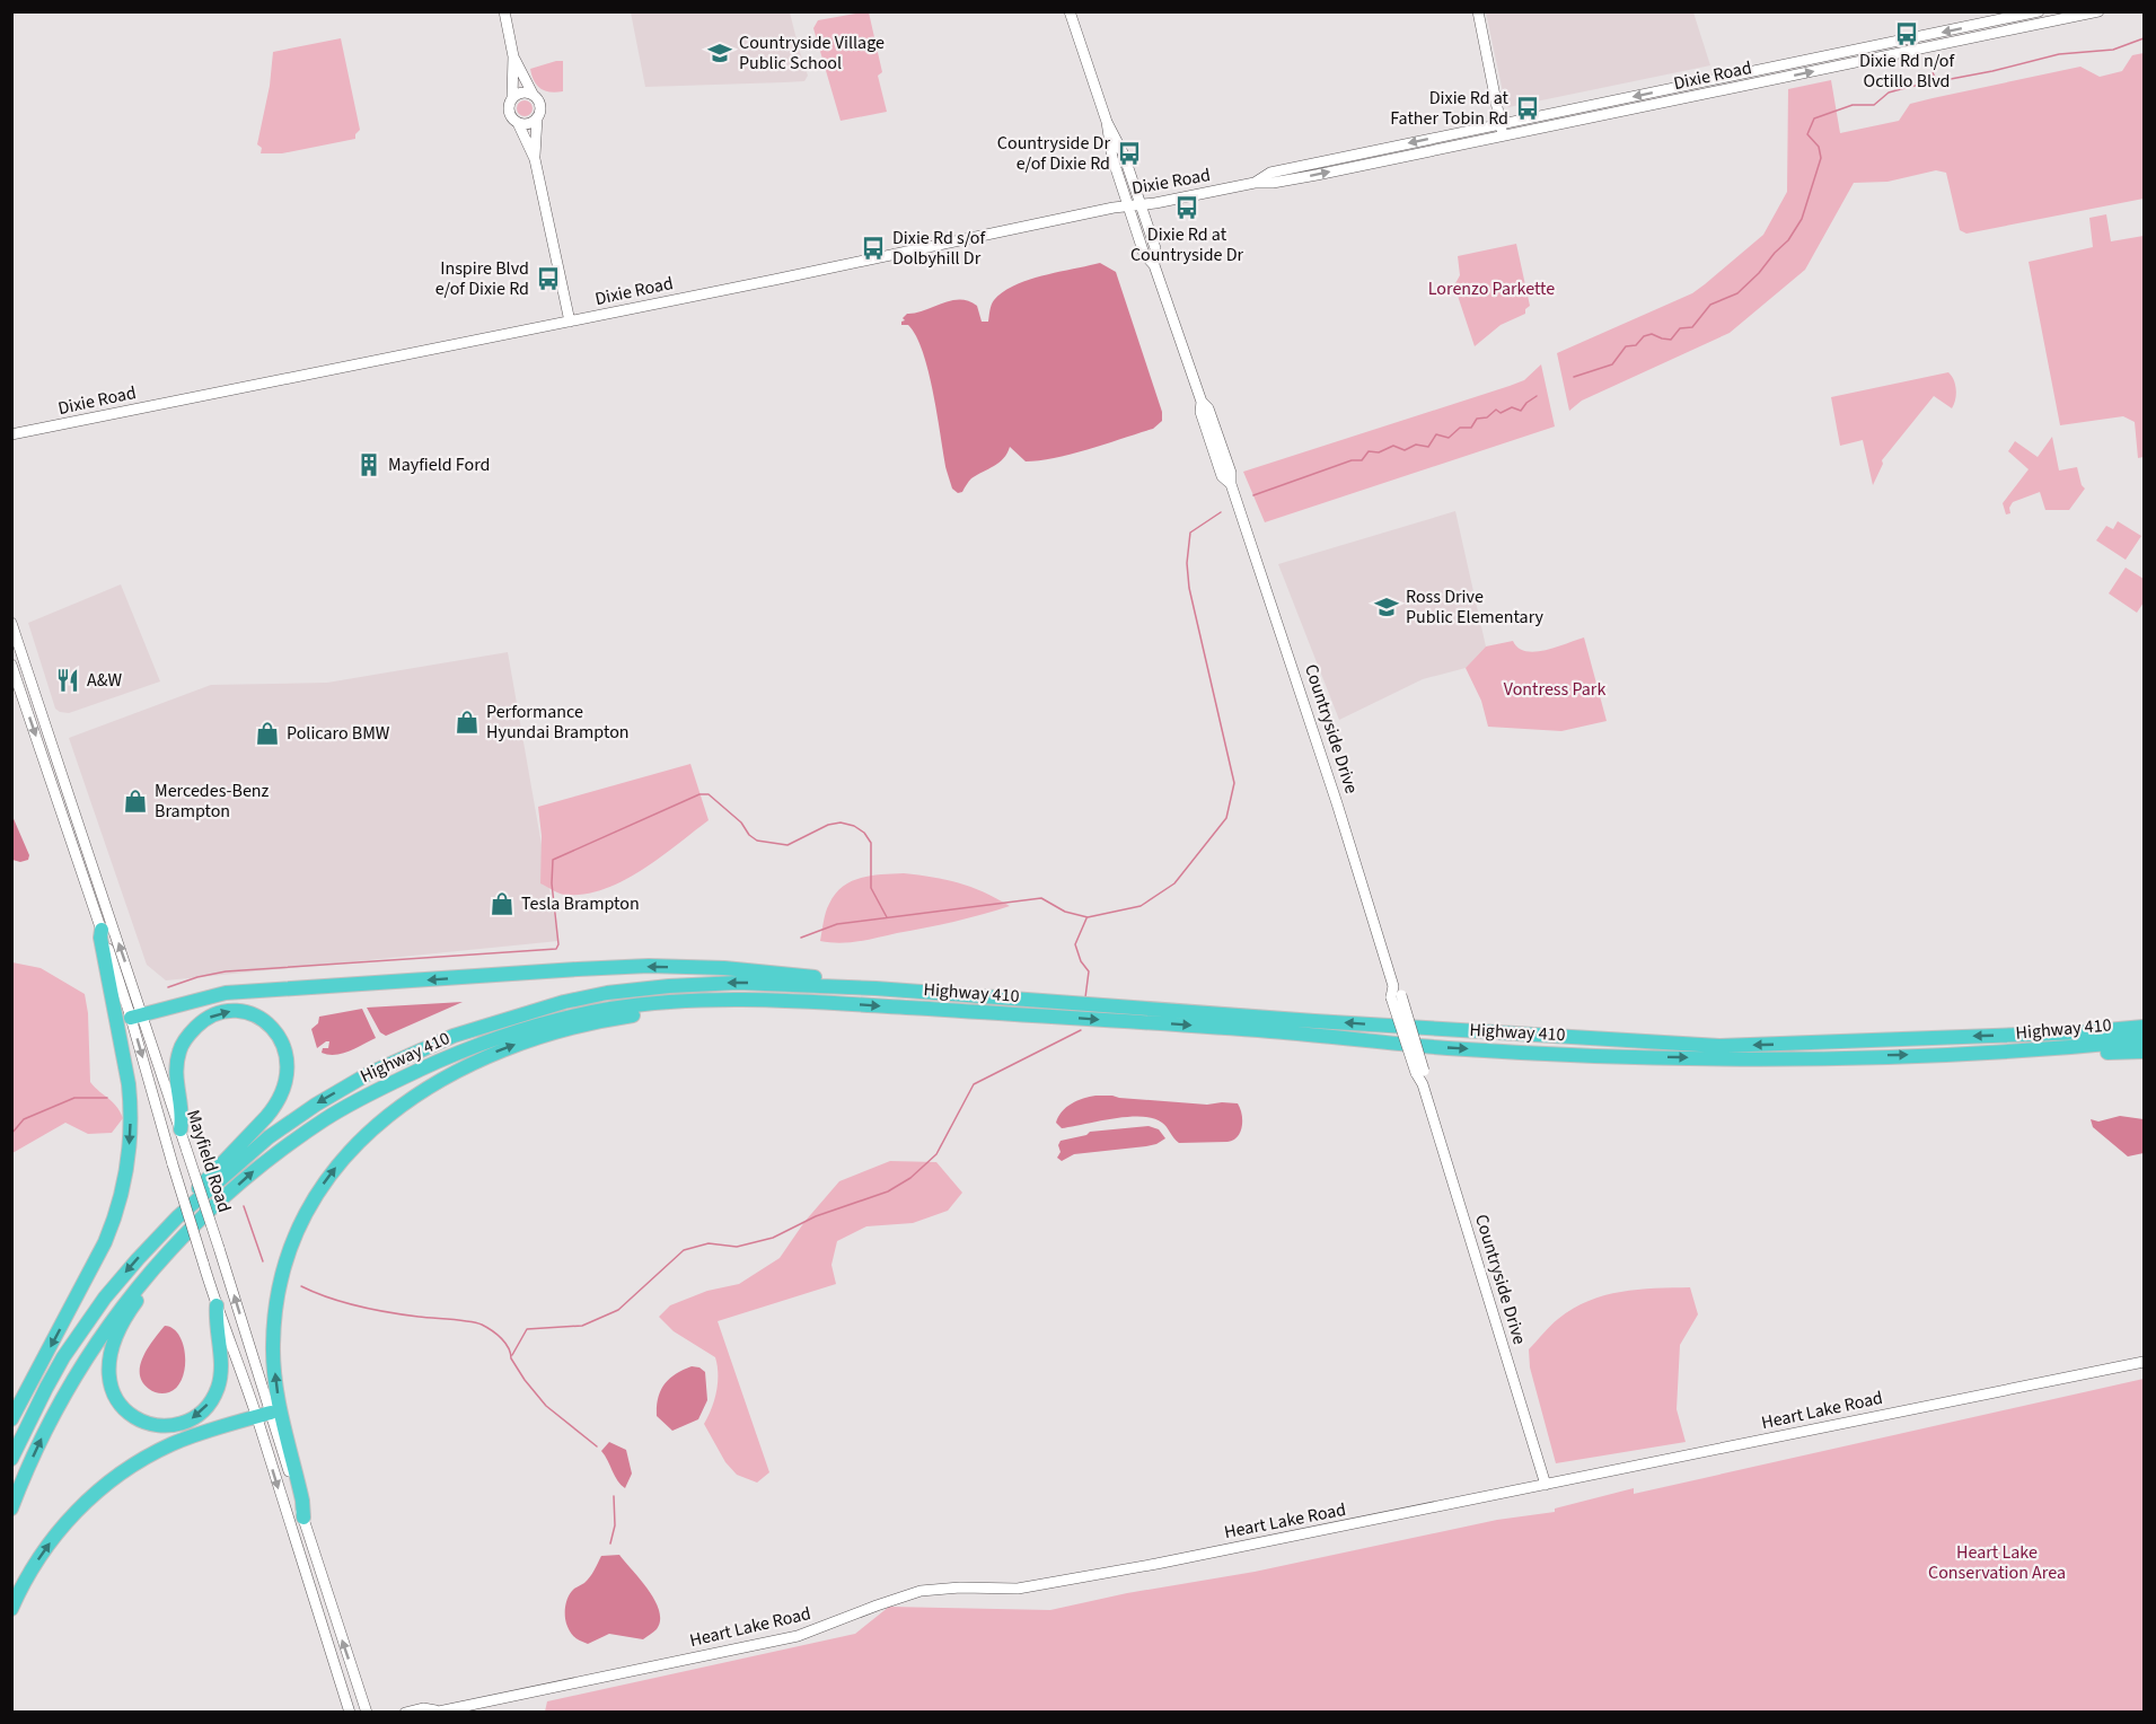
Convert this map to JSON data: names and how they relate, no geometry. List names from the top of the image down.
{
  "streets": {
    "highway": ["Highway 410"],
    "main road": [
      "Dixie Road",
      "Countryside Drive",
      "Mayfield Road",
      "Heart Lake Road"
    ]
  },
  "crossings": [
    ["Dixie Road", "Countryside Drive"],
    ["Countryside Drive", "Heart Lake Road"]
  ],
  "parks": ["Lorenzo Parkette", "Vontress Park", "Heart Lake Conservation Area"],
  "places": {
    "bus stop": [
      "Dixie Rd n/of Octillo Blvd",
      "Dixie Rd at Father Tobin Rd",
      "Countryside Dr e/of Dixie Rd",
      "Dixie Rd at Countryside Dr",
      "Dixie Rd s/of Dolbyhill Dr",
      "Inspire Blvd e/of Dixie Rd"
    ],
    "school or university": ["Countryside Village Public School", "Ross Drive Public Elementary"],
    "building": ["Mayfield Ford"],
    "restaurant": ["A&W"],
    "shop": [
      "Performance Hyundai Brampton",
      "Policaro BMW",
      "Mercedes-Benz Brampton",
      "Tesla Brampton"
    ]
  }
}
